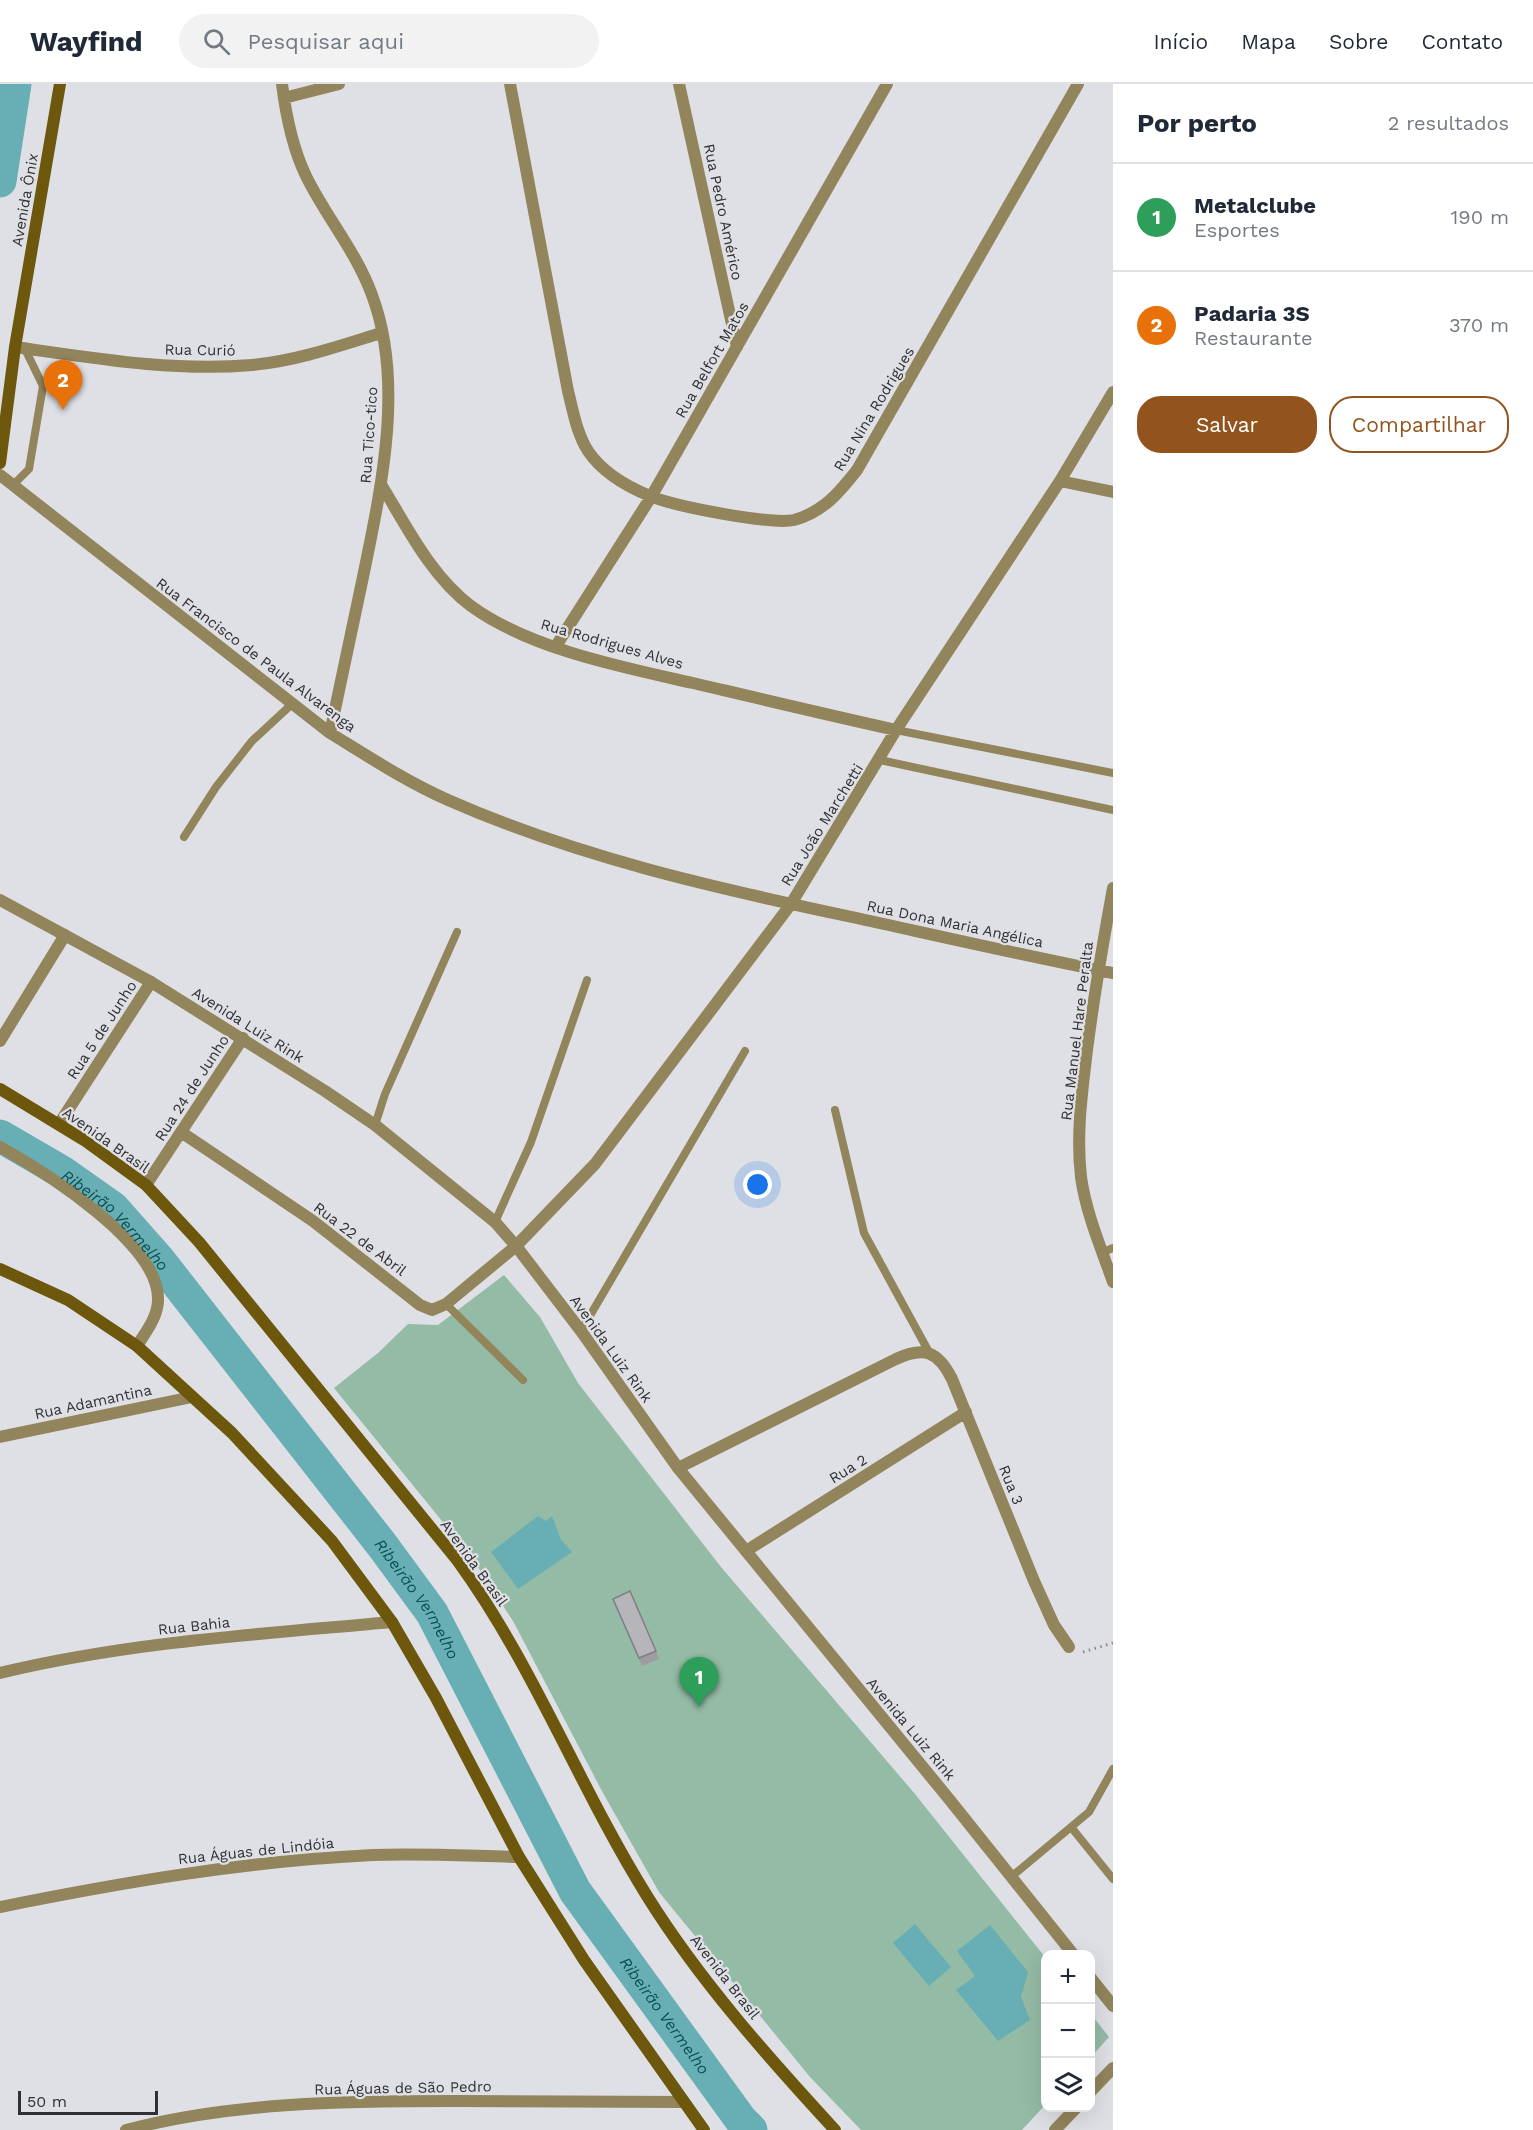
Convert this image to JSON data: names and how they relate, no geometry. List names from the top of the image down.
{
  "streets": {
    "main road": ["Avenida Ônix", "Avenida Brasil"],
    "street": [
      "Rua Pedro Américo",
      "Rua Curió",
      "Rua Belfort Matos",
      "Rua Nina Rodrigues",
      "Rua Tico-tico",
      "Rua Rodrigues Alves",
      "Rua Francisco de Paula Alvarenga",
      "Rua João Marchetti",
      "Rua Dona Maria Angélica",
      "Avenida Luiz Rink",
      "Rua 5 de Junho",
      "Rua Manuel Hare Peralta",
      "Rua 24 de Junho",
      "Rua 22 de Abril",
      "Rua Adamantina",
      "Rua 2",
      "Rua 3",
      "Rua Bahia",
      "Rua Águas de Lindóia",
      "Rua Águas de São Pedro"
    ]
  },
  "crossings": [
    ["Avenida Ônix", "Rua Curió"],
    ["Rua Pedro Américo", "Rua Belfort Matos"],
    ["Rua Curió", "Rua Tico-tico"],
    ["Rua Belfort Matos", "Rua Nina Rodrigues"],
    ["Rua Belfort Matos", "Rua Rodrigues Alves"],
    ["Rua Tico-tico", "Rua Rodrigues Alves"],
    ["Rua Tico-tico", "Rua Francisco de Paula Alvarenga"],
    ["Rua Rodrigues Alves", "Rua João Marchetti"],
    ["Rua Francisco de Paula Alvarenga", "Rua João Marchetti"],
    ["Rua Francisco de Paula Alvarenga", "Rua Dona Maria Angélica"],
    ["Rua João Marchetti", "Rua Dona Maria Angélica"],
    ["Rua João Marchetti", "Avenida Luiz Rink"],
    ["Rua Dona Maria Angélica", "Rua Manuel Hare Peralta"],
    ["Avenida Luiz Rink", "Rua 5 de Junho"],
    ["Avenida Luiz Rink", "Rua 24 de Junho"],
    ["Avenida Luiz Rink", "Rua 2"],
    ["Rua 5 de Junho", "Avenida Brasil"],
    ["Rua 24 de Junho", "Avenida Brasil"],
    ["Rua 24 de Junho", "Rua 22 de Abril"],
    ["Rua 2", "Rua 3"]
  ],
  "water": ["Ribeirão Vermelho"],
  "scale_bar": "50 m",
  "page": {
    "header": "Wayfind",
    "search": "Pesquisar aqui",
    "nav": [
      "Início",
      "Mapa",
      "Sobre",
      "Contato"
    ],
    "heading": ["Por perto", "2 resultados"],
    "list": [
      {
        "mark": "1",
        "name": "Metalclube",
        "note": "Esportes",
        "value": "190 m"
      },
      {
        "mark": "2",
        "name": "Padaria 3S",
        "note": "Restaurante",
        "value": "370 m"
      }
    ],
    "pins": ["2", "1"],
    "buttons": ["Salvar", "Compartilhar"],
    "map_buttons": ["+", "−"],
    "scale": "50 m"
  }
}
